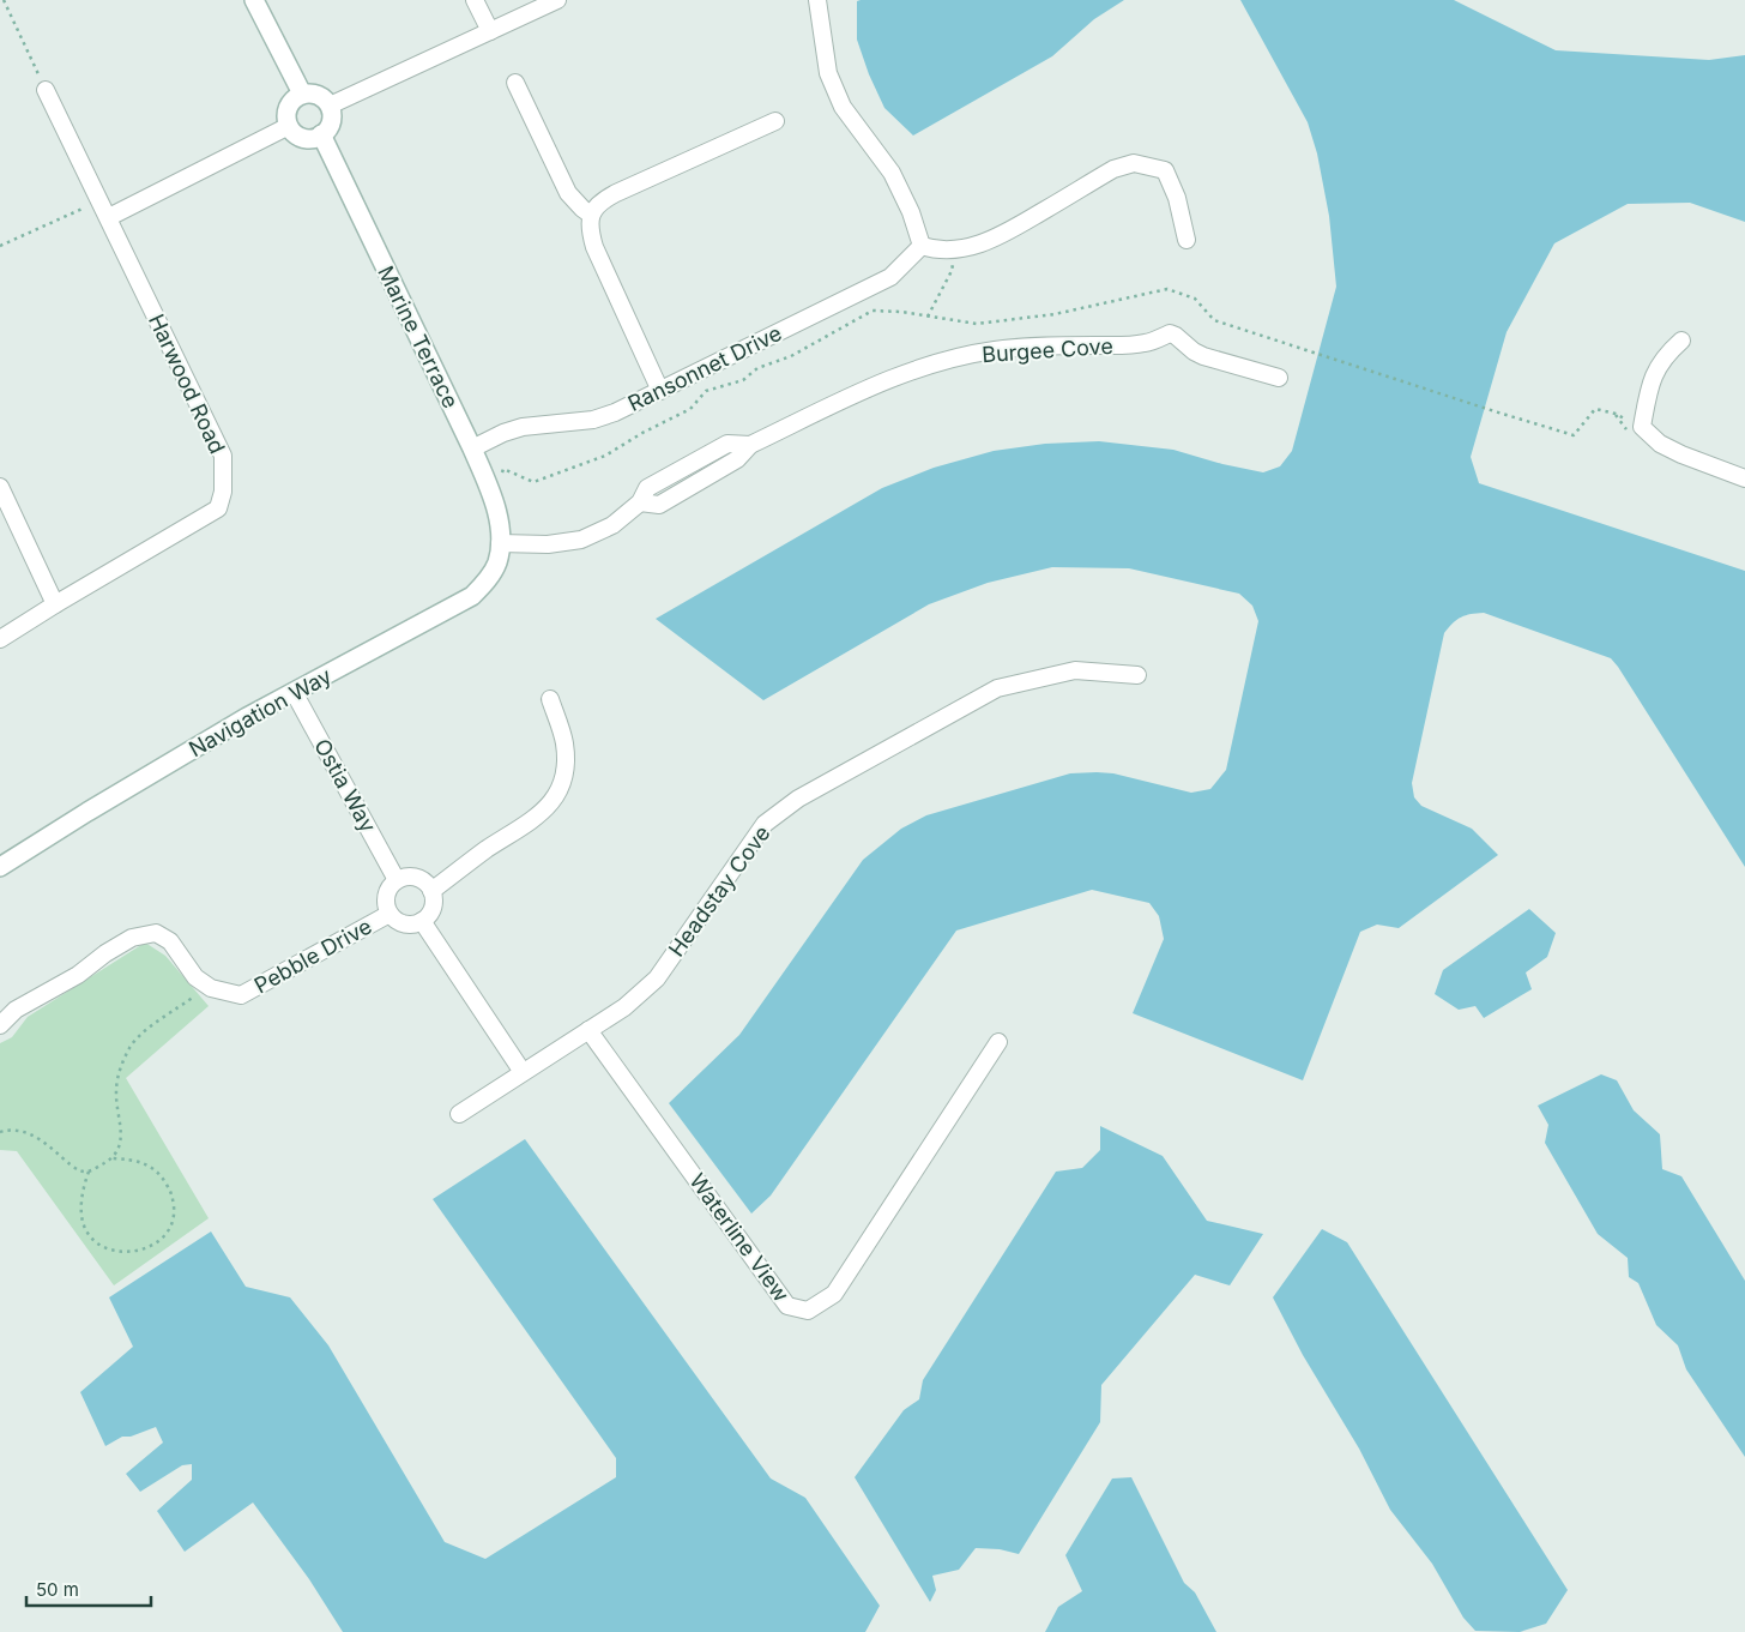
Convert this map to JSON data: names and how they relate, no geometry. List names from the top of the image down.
{
  "streets": {
    "street": [
      "Marine Terrace",
      "Burgee Cove",
      "Ransonnet Drive",
      "Harwood Road",
      "Navigation Way",
      "Ostia Way",
      "Headstay Cove",
      "Pebble Drive",
      "Waterline View"
    ]
  },
  "crossings": [
    ["Marine Terrace", "Burgee Cove"],
    ["Marine Terrace", "Ransonnet Drive"],
    ["Marine Terrace", "Navigation Way"],
    ["Burgee Cove", "Navigation Way"],
    ["Navigation Way", "Ostia Way"],
    ["Ostia Way", "Pebble Drive"],
    ["Headstay Cove", "Waterline View"]
  ],
  "scale_bar": "50 m"
}
